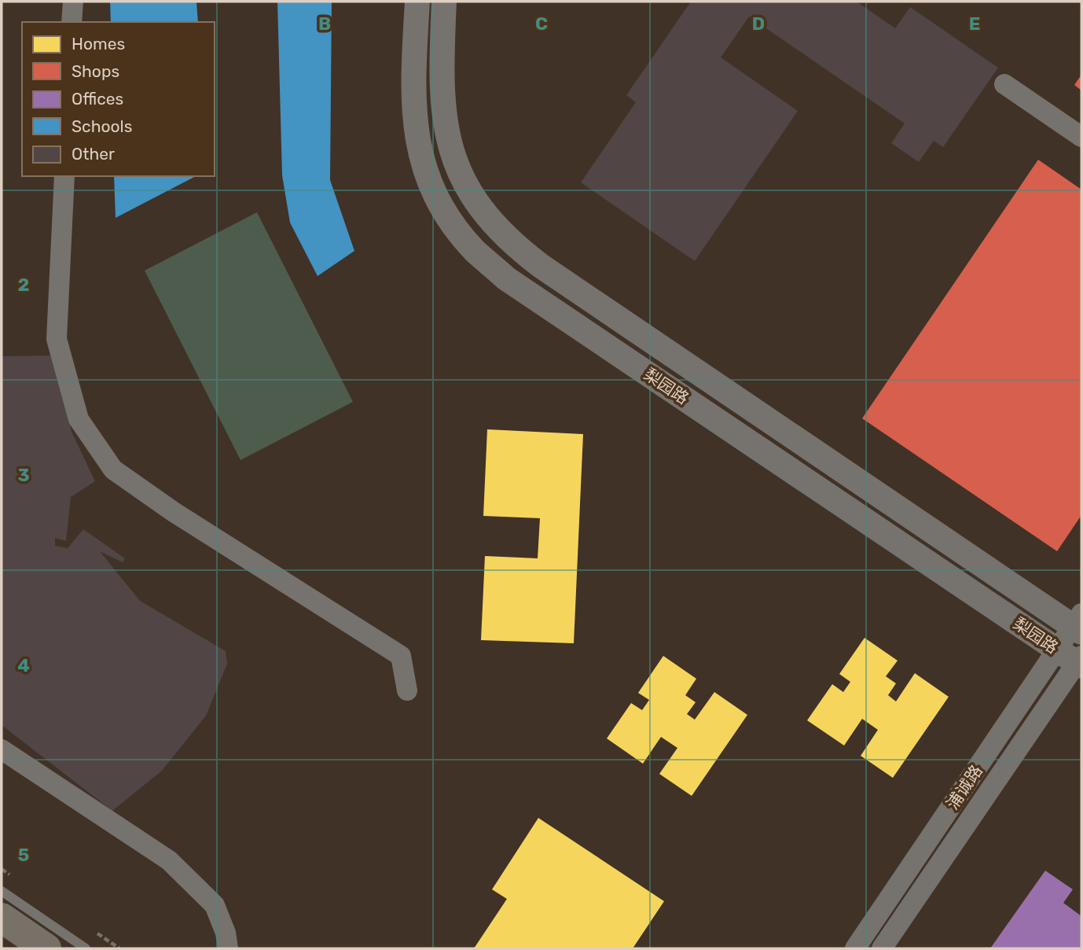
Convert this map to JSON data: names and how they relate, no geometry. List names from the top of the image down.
{
  "streets": {
    "street": ["梨园路", "浦诚路"]
  },
  "crossings": [
    ["梨园路", "浦诚路"]
  ],
  "legend": [
    "Homes",
    "Shops",
    "Offices",
    "Schools",
    "Other"
  ],
  "grid": {
    "columns": [
      "B",
      "C",
      "D",
      "E"
    ],
    "rows": [
      "2",
      "3",
      "4",
      "5"
    ]
  }
}
